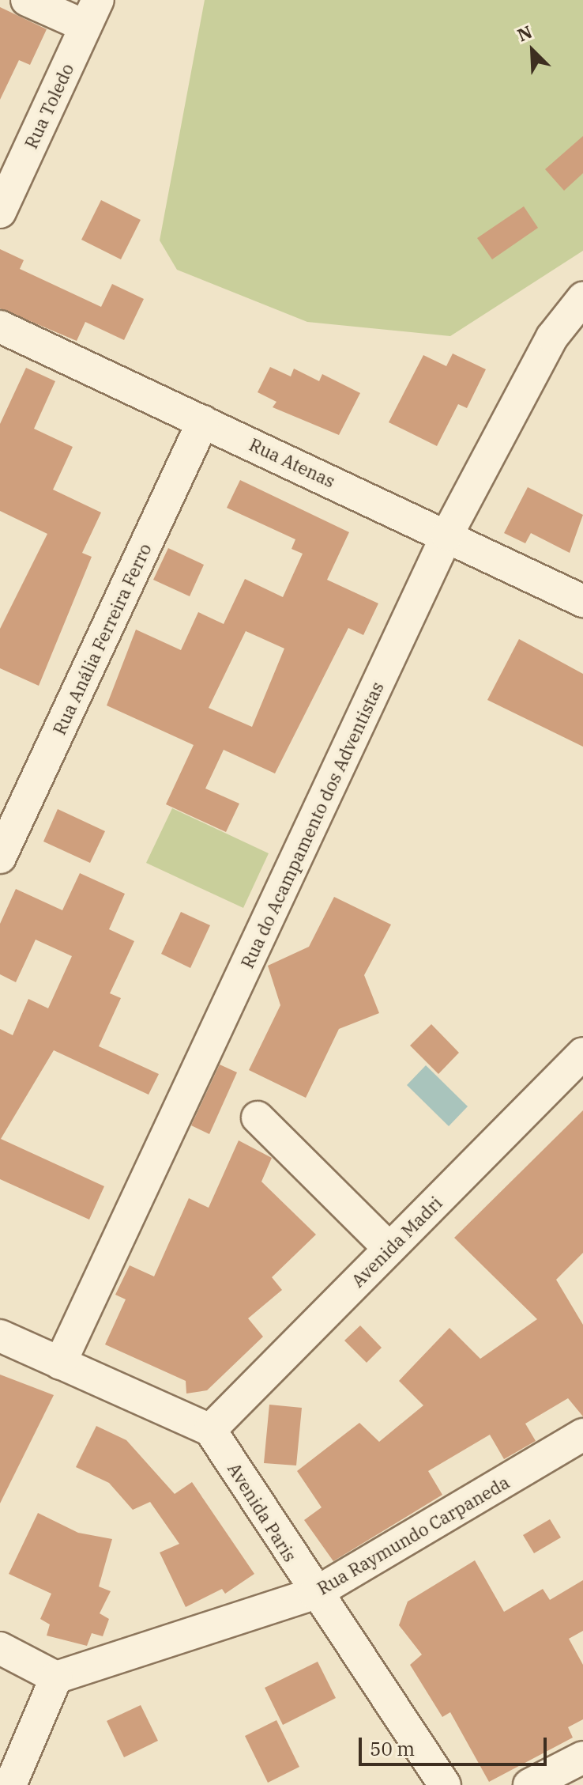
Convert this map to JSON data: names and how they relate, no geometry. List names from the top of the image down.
{
  "streets": {
    "street": [
      "Rua Toledo",
      "Rua Atenas",
      "Rua Anália Ferreira Ferro",
      "Rua do Acampamento dos Adventistas",
      "Avenida Madri",
      "Avenida Paris",
      "Rua Raymundo Carpaneda"
    ]
  },
  "crossings": [
    ["Rua Atenas", "Rua Anália Ferreira Ferro"],
    ["Rua Atenas", "Rua do Acampamento dos Adventistas"],
    ["Avenida Madri", "Avenida Paris"],
    ["Avenida Paris", "Rua Raymundo Carpaneda"]
  ],
  "scale_bar": "50 m",
  "north": "top left"
}
